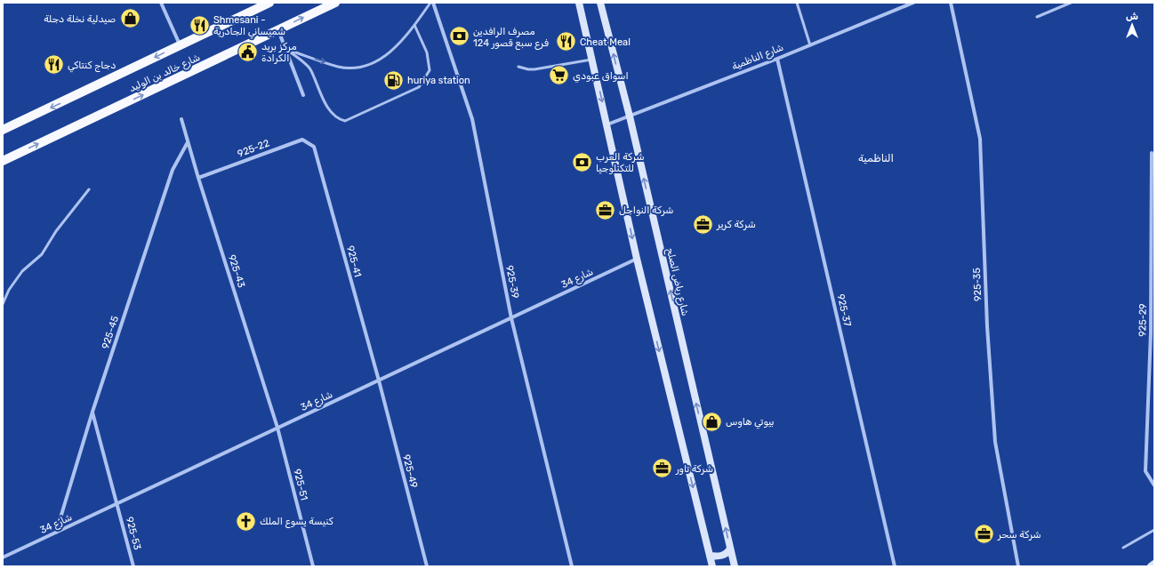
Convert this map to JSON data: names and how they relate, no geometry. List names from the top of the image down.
{
  "streets": {
    "main road": ["شارع خالد بن الوليد"],
    "street": [
      "شارع الناظمية",
      "925-22",
      "925-41",
      "925-43",
      "شارع 34",
      "925-39",
      "شارع رياض الصلح",
      "925-35",
      "925-37",
      "925-29",
      "925-45",
      "925-49",
      "925-51",
      "925-53"
    ]
  },
  "crossings": [
    ["شارع الناظمية", "شارع رياض الصلح"],
    ["شارع الناظمية", "925-37"],
    ["925-22", "925-41"],
    ["925-22", "925-43"],
    ["925-41", "شارع 34"],
    ["925-41", "925-49"],
    ["925-43", "شارع 34"],
    ["925-43", "925-45"],
    ["925-43", "925-51"],
    ["شارع 34", "925-39"],
    ["شارع 34", "925-45"],
    ["شارع 34", "925-49"],
    ["شارع 34", "925-51"],
    ["شارع 34", "925-53"],
    ["925-45", "925-53"]
  ],
  "districts": ["الناظمية"],
  "places": {
    "shop": ["صيدلية نخلة دجلة", "بيوتي هاوس"],
    "restaurant": ["Shmesani - شميساني الجادرية", "Cheat Meal", "دجاج كنتاكي"],
    "bank": ["مصرف الرافدين فرع سبع قصور 124", "شركة العرب للتكنلوجيا"],
    "public building": ["مركز بريد الكرادة"],
    "supermarket": ["اسواق عبودي"],
    "fuel station": ["huriya station"],
    "office": [
      "شركة النواجل",
      "شركة كرير",
      "شركة تاور",
      "شركة سحر"
    ],
    "church": ["كنيسة يسوع الملك"]
  },
  "north": "top"
}
